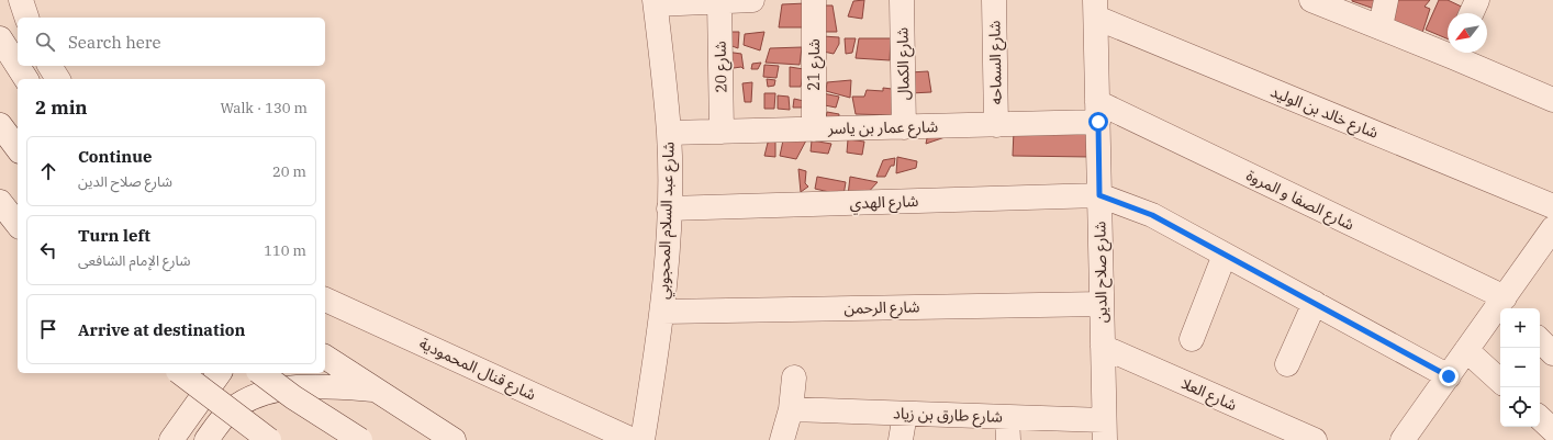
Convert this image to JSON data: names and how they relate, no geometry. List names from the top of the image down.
{
  "streets": {
    "street": [
      "شارع السماحه",
      "شارع الكمال",
      "شارع 21",
      "شارع 20",
      "شارع خالد بن الوليد",
      "شارع عمار بن ياسر",
      "شارع الصفا و المروة",
      "شارع الهدي",
      "شارع عبد السلام المحجوبي",
      "شارع صلاح الدين",
      "شارع الرحمن",
      "شارع قنال المحمودية",
      "شارع العلا",
      "شارع طارق بن زياد"
    ]
  },
  "crossings": [
    ["شارع السماحه", "شارع عمار بن ياسر"],
    ["شارع الكمال", "شارع عمار بن ياسر"],
    ["شارع 21", "شارع عمار بن ياسر"],
    ["شارع 20", "شارع عمار بن ياسر"],
    ["شارع خالد بن الوليد", "شارع صلاح الدين"],
    ["شارع عمار بن ياسر", "شارع الصفا و المروة"],
    ["شارع عمار بن ياسر", "شارع عبد السلام المحجوبي"],
    ["شارع عمار بن ياسر", "شارع صلاح الدين"],
    ["شارع الصفا و المروة", "شارع صلاح الدين"],
    ["شارع الهدي", "شارع عبد السلام المحجوبي"],
    ["شارع الهدي", "شارع صلاح الدين"],
    ["شارع عبد السلام المحجوبي", "شارع الرحمن"],
    ["شارع صلاح الدين", "شارع الرحمن"],
    ["شارع صلاح الدين", "شارع العلا"],
    ["شارع صلاح الدين", "شارع طارق بن زياد"]
  ],
  "north": "bottom left",
  "page": {
    "search": "Search here",
    "heading": ["2 min", "Walk · 130 m"],
    "list": [
      ["Continue", "شارع صلاح الدين", "20 m"],
      ["Turn left", "شارع الإمام الشافعى", "110 m"],
      "Arrive at destination"
    ],
    "map_buttons": ["+", "−"]
  }
}
